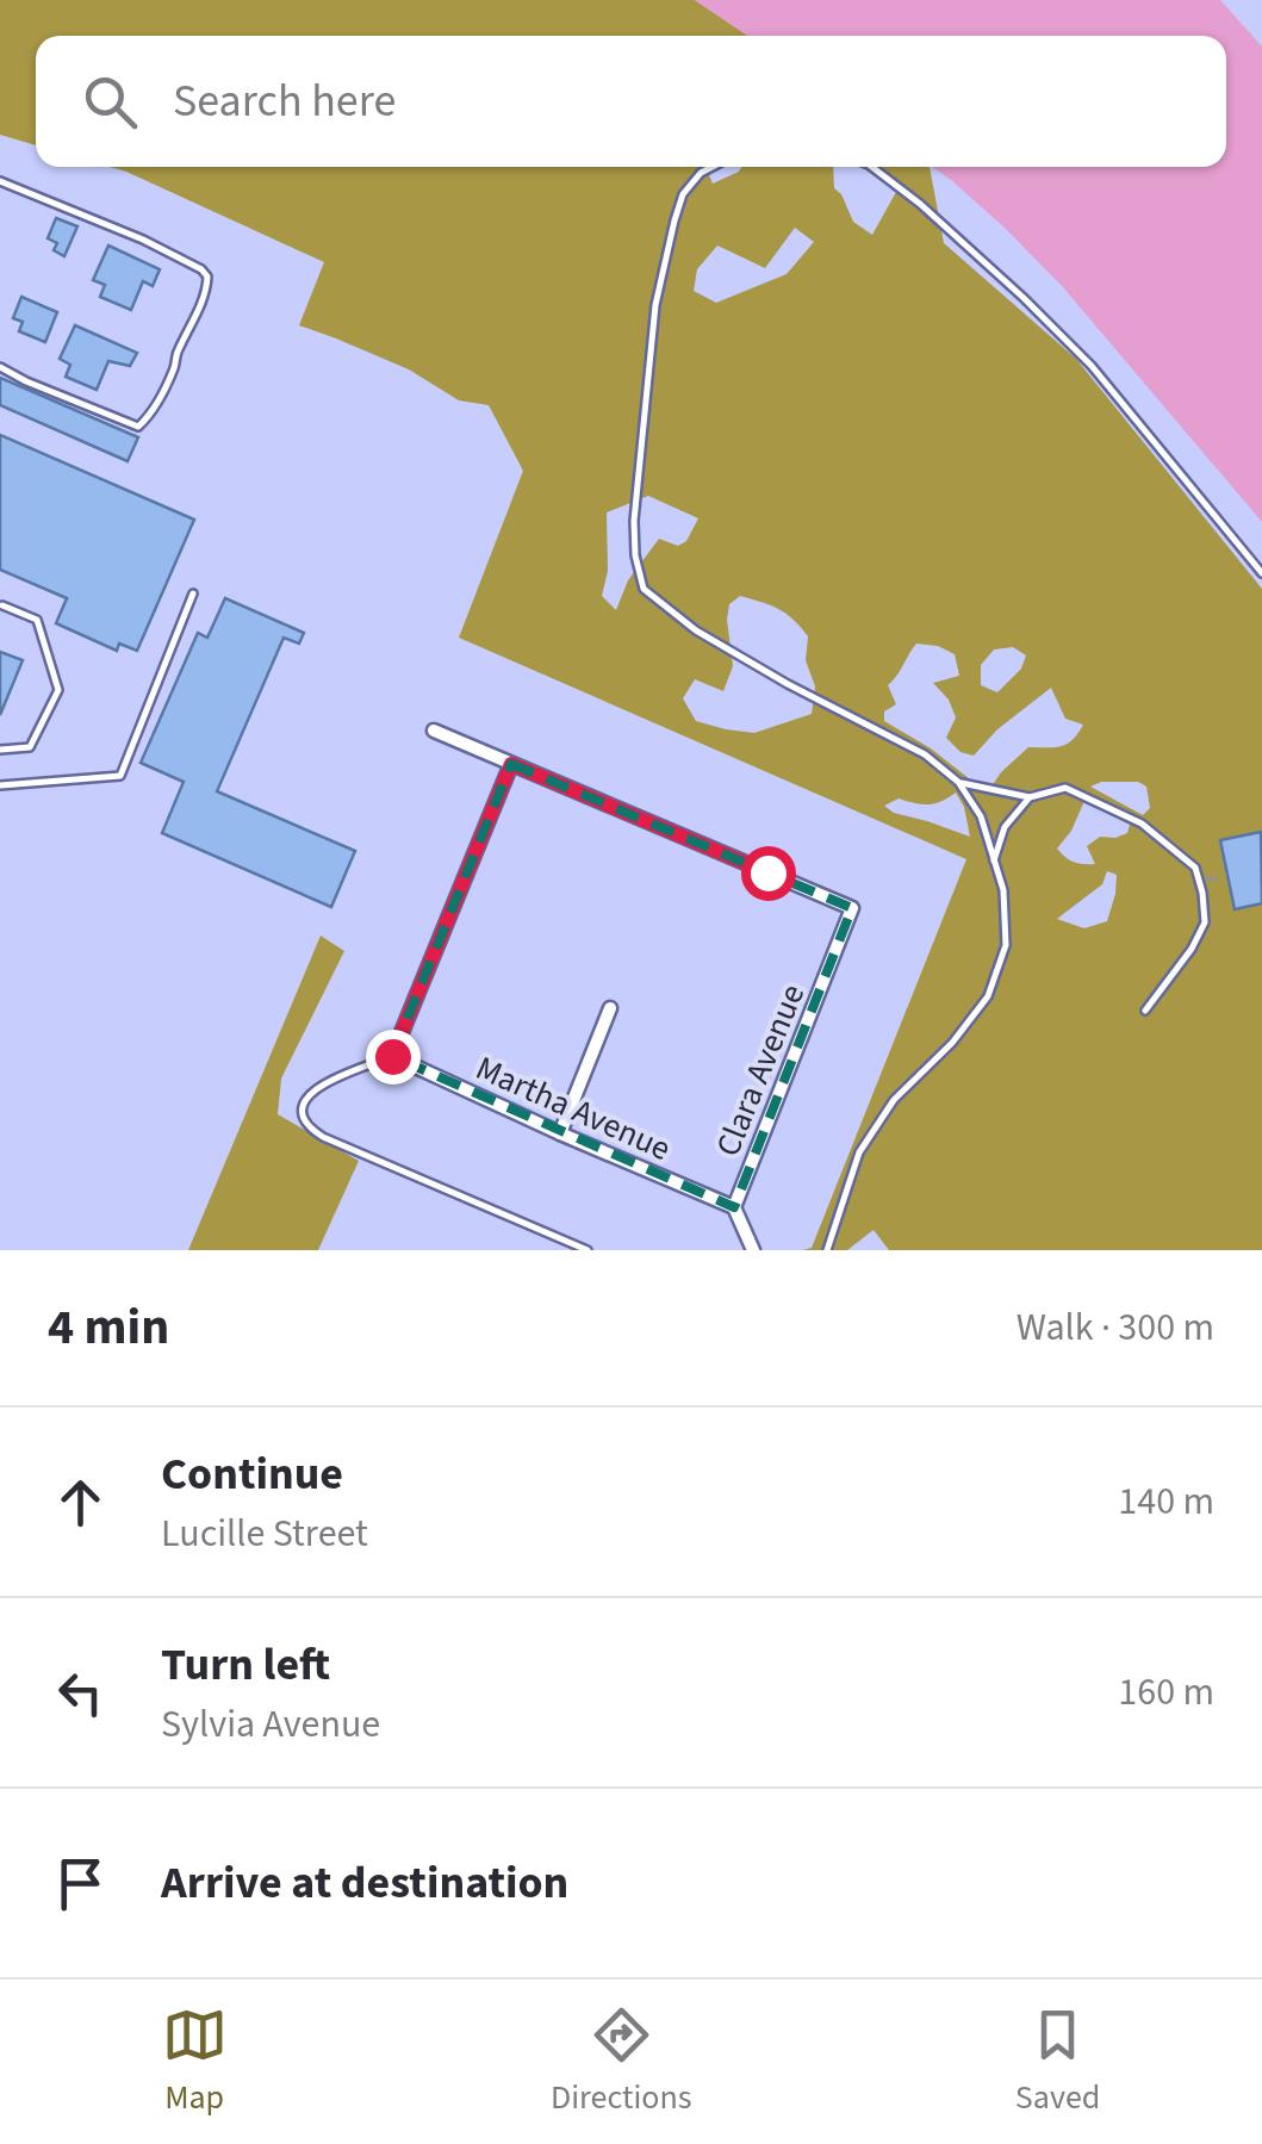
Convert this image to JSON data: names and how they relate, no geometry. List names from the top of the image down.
{
  "streets": {
    "street": ["Clara Avenue", "Martha Avenue"]
  },
  "crossings": [
    ["Clara Avenue", "Martha Avenue"]
  ],
  "page": {
    "search": "Search here",
    "heading": ["4 min", "Walk · 300 m"],
    "list": [
      ["Continue", "Lucille Street", "140 m"],
      ["Turn left", "Sylvia Avenue", "160 m"],
      "Arrive at destination"
    ],
    "nav": ["Map", "Directions", "Saved"]
  }
}
